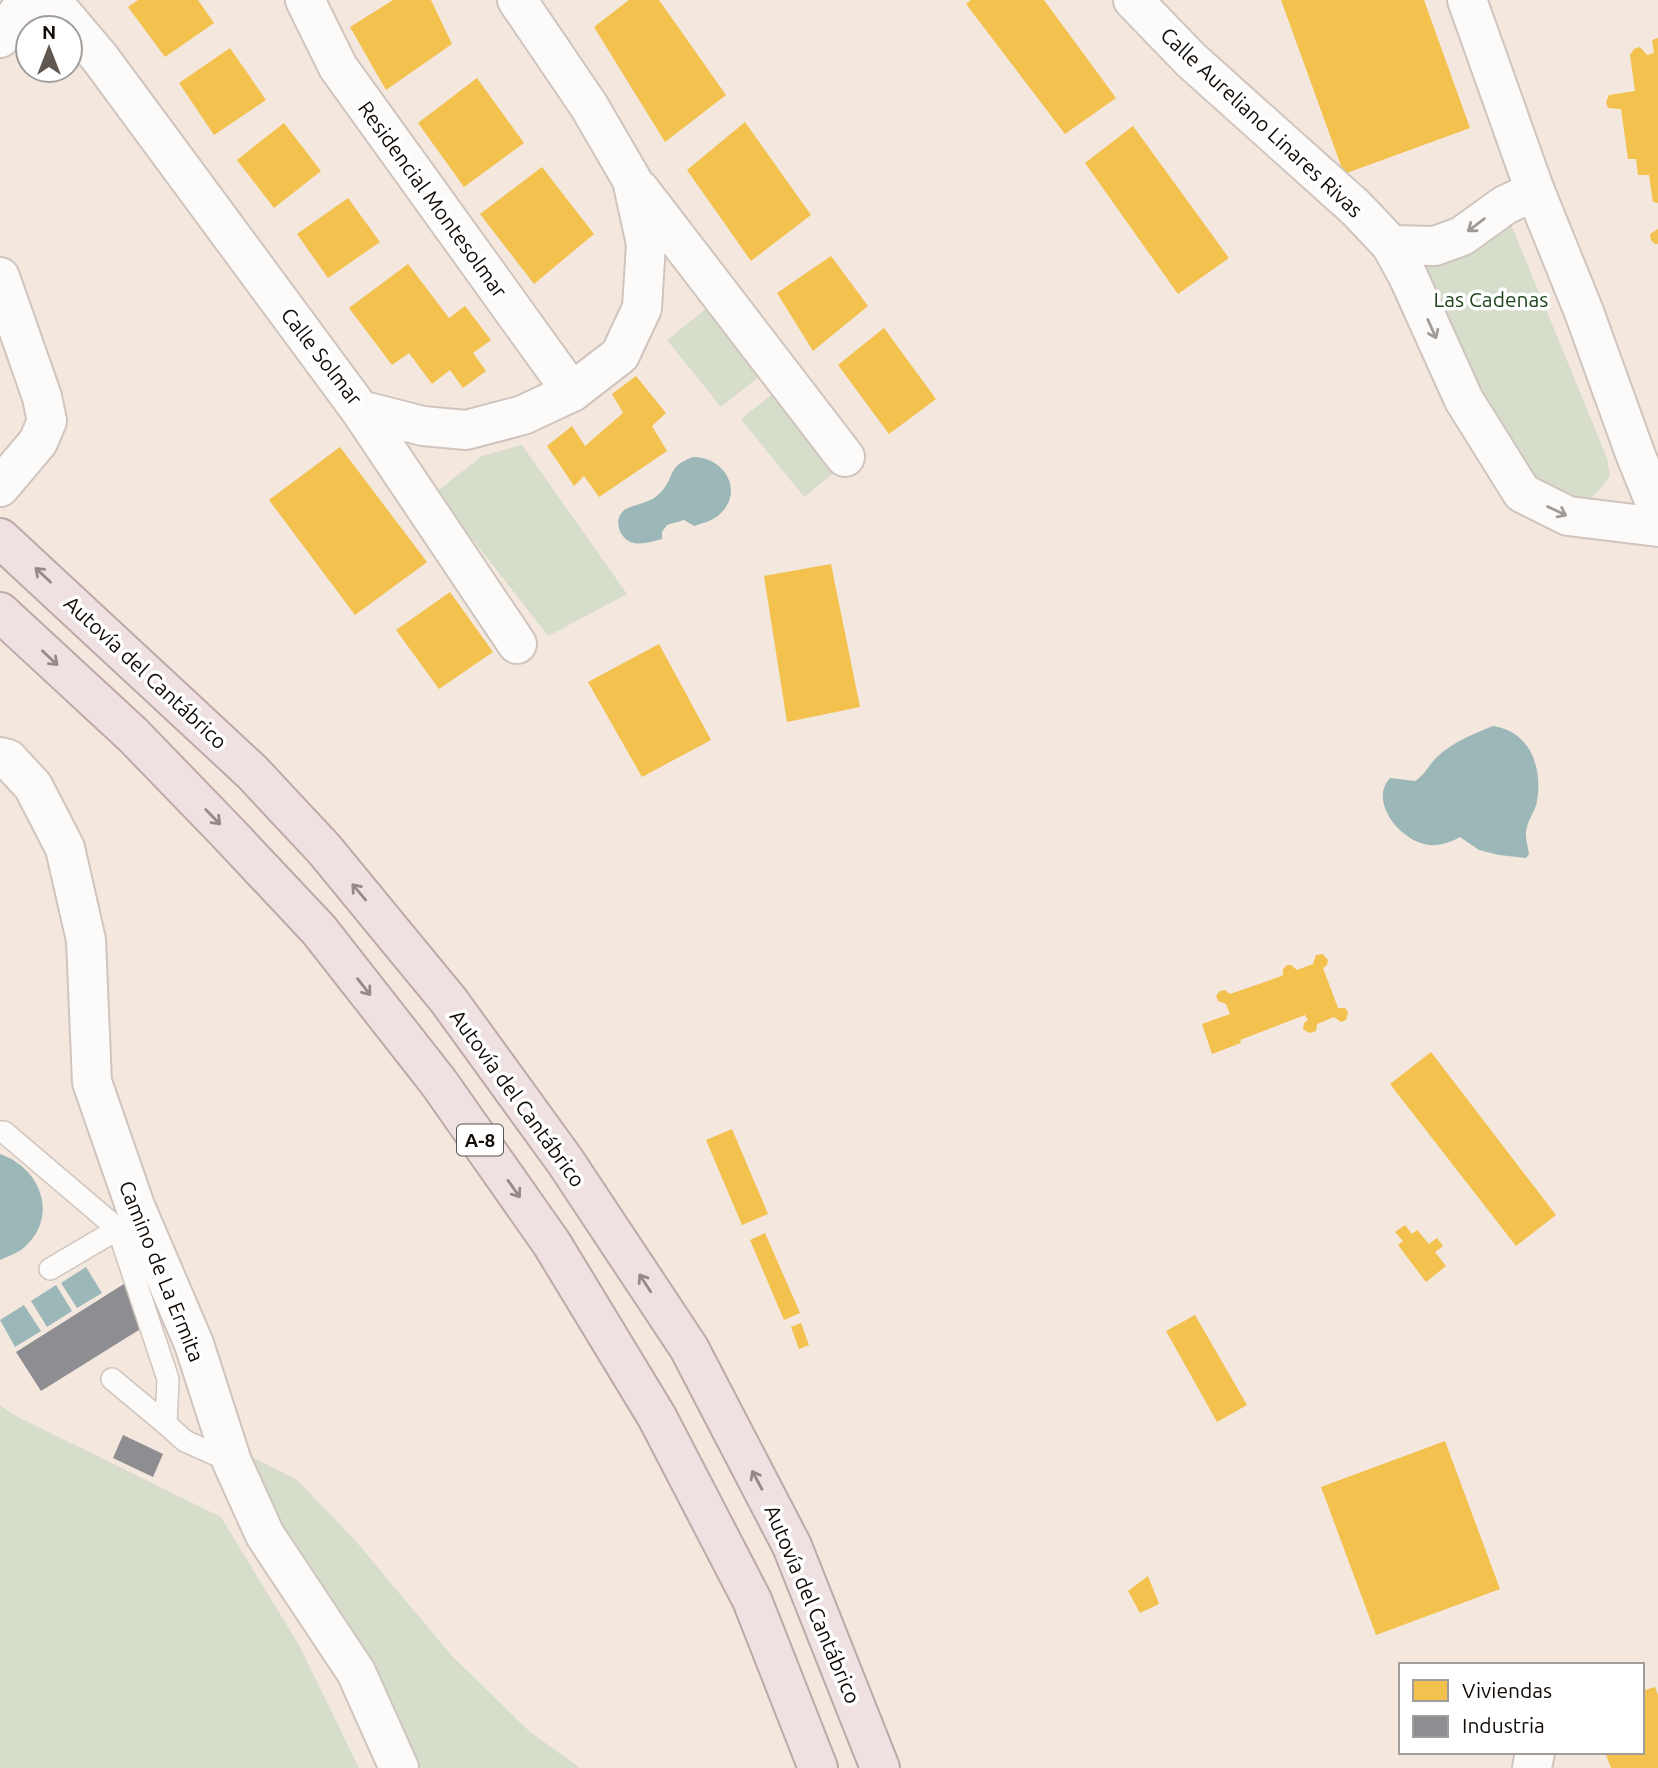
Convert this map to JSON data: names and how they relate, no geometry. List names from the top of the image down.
{
  "streets": {
    "highway": ["Autovía del Cantábrico", "A-8"],
    "street": [
      "Calle Aureliano Linares Rivas",
      "Residencial Montesolmar",
      "Calle Solmar",
      "Camino de La Ermita"
    ]
  },
  "crossings": [
    ["Residencial Montesolmar", "Calle Solmar"]
  ],
  "parks": ["Las Cadenas"],
  "legend": ["Viviendas", "Industria"],
  "north": "top"
}
